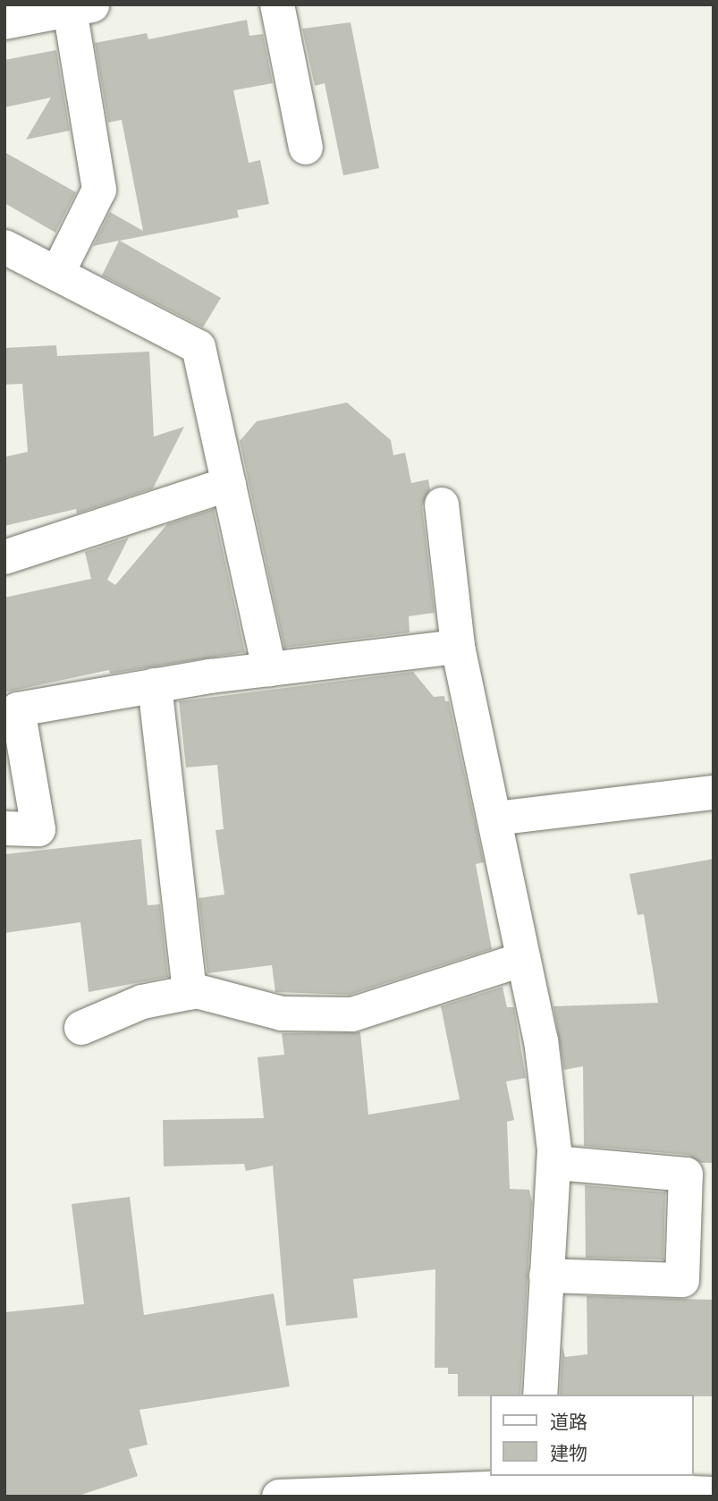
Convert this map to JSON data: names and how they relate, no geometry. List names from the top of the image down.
{
  "legend": ["道路", "建物"]
}
